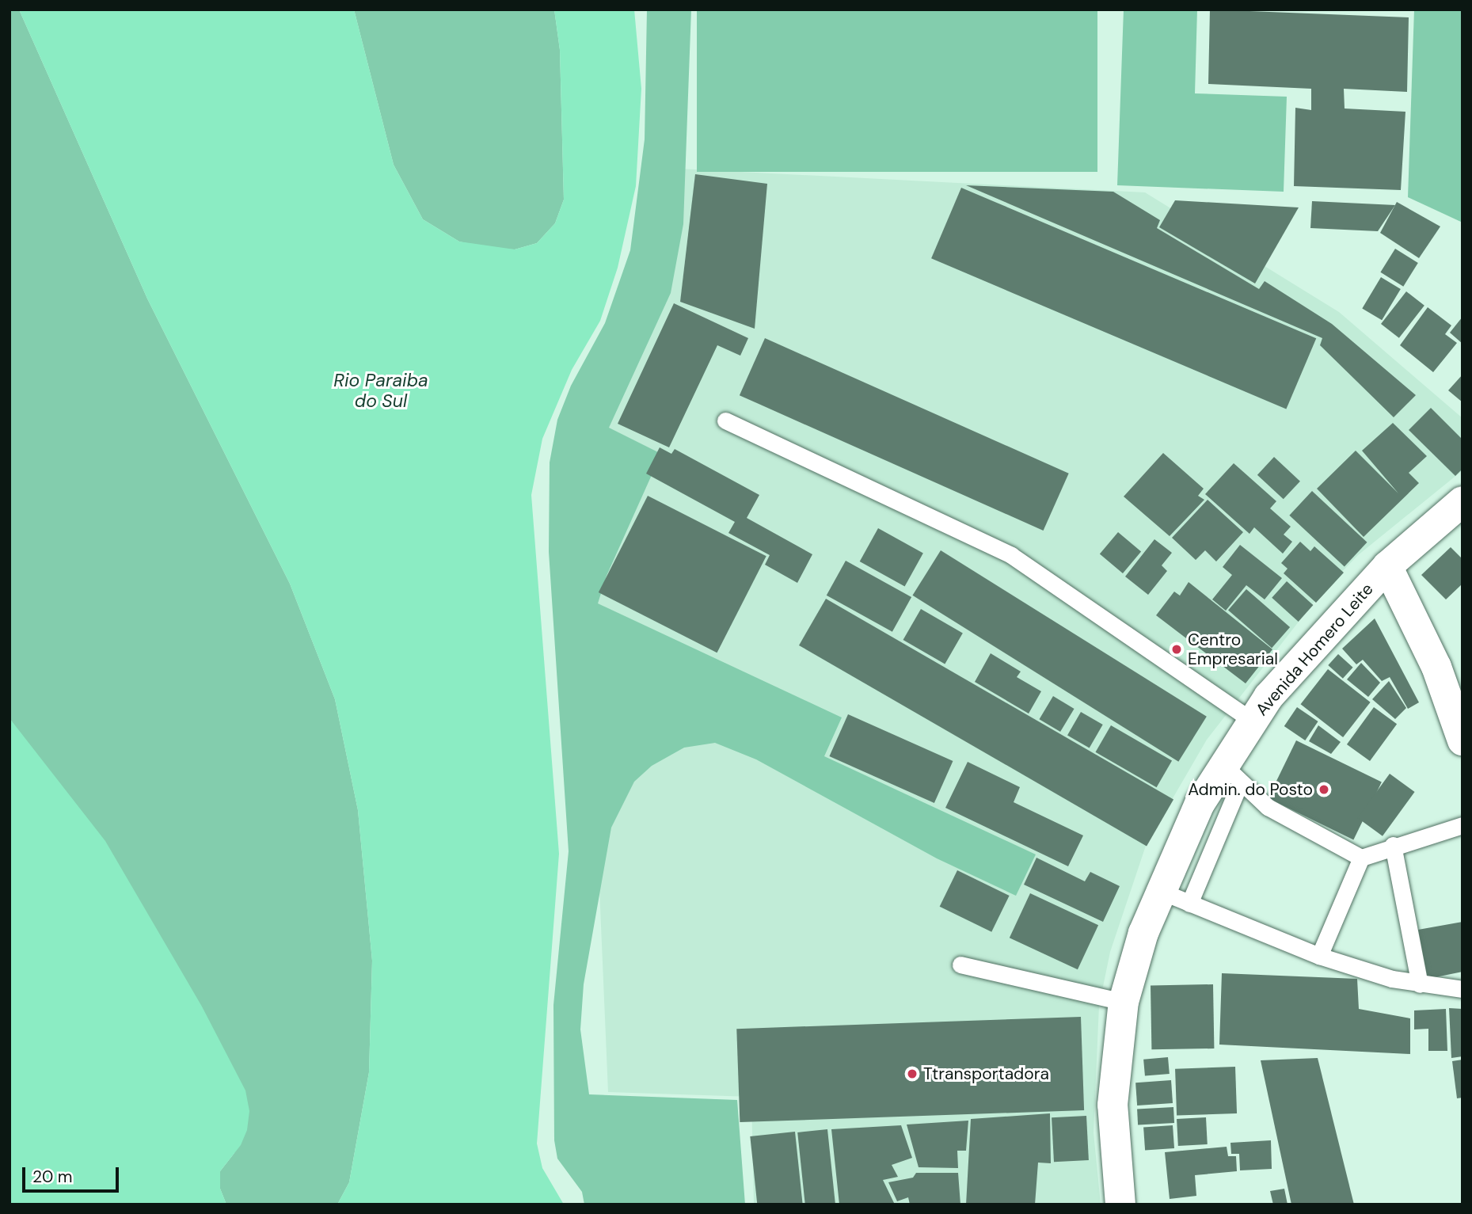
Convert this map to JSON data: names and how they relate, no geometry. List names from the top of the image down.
{
  "streets": {
    "street": ["Avenida Homero Leite"]
  },
  "water": ["Rio Paraiba do Sul"],
  "places": ["Centro Empresarial", "Admin. do Posto", "Ttransportadora"],
  "scale_bar": "20 m"
}
